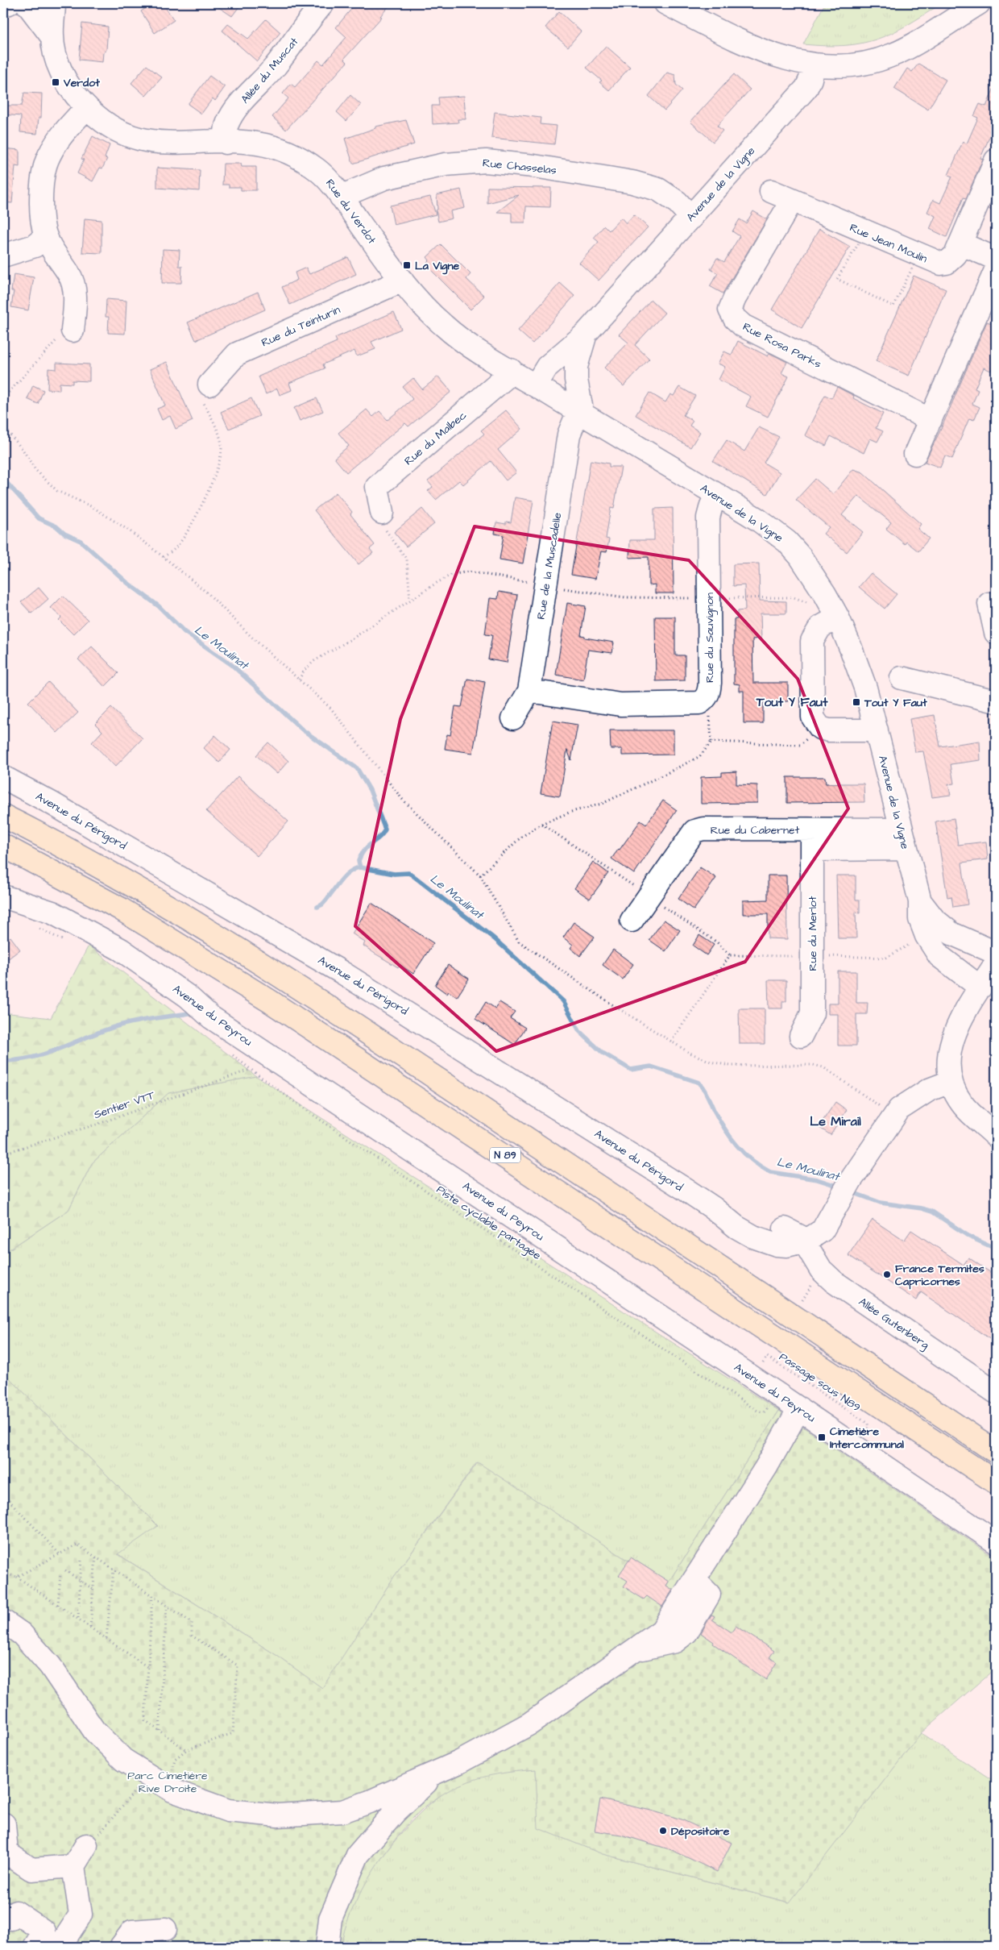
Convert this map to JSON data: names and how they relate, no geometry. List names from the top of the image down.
{
  "streets": {
    "highway": ["N 89"],
    "street": [
      "Allée du Muscat",
      "Rue Chasselas",
      "Avenue de la Vigne",
      "Rue du Verdot",
      "Rue Jean Moulin",
      "Rue du Teinturin",
      "Rue Rosa Parks",
      "Rue du Malbec",
      "Rue de la Muscadelle",
      "Rue du Sauvignon",
      "Avenue du Périgord",
      "Rue du Cabernet",
      "Rue du Merlot",
      "Avenue du Peyrou",
      "Allée Gutenberg"
    ],
    "path": ["Sentier VTT", "Piste cyclable partagée", "Passage sous N89"]
  },
  "crossings": [
    ["Allée du Muscat", "Rue du Verdot"],
    ["Rue Chasselas", "Avenue de la Vigne"],
    ["Rue Chasselas", "Rue du Verdot"],
    ["Avenue de la Vigne", "Rue du Verdot"],
    ["Avenue de la Vigne", "Rue de la Muscadelle"],
    ["Avenue de la Vigne", "Rue du Sauvignon"],
    ["Avenue de la Vigne", "Rue du Cabernet"],
    ["Rue du Verdot", "Rue du Teinturin"],
    ["Rue du Verdot", "Rue du Malbec"],
    ["Rue du Verdot", "Rue de la Muscadelle"],
    ["Rue Jean Moulin", "Rue Rosa Parks"],
    ["Avenue du Périgord", "Allée Gutenberg"],
    ["Rue du Cabernet", "Rue du Merlot"],
    ["Avenue du Peyrou", "Piste cyclable partagée"],
    ["Sentier VTT", "Piste cyclable partagée"]
  ],
  "districts": ["Tout Y Faut", "Le Mirail"],
  "water": ["Le Moulinat"],
  "parks": ["Parc Cimetière Rive Droite"],
  "places": {
    "transit": [
      "Verdot",
      "La Vigne",
      "Tout Y Faut",
      "Cimetière Intercommunal"
    ],
    "other": ["France Termites Capricornes", "Dépositoire"]
  }
}
